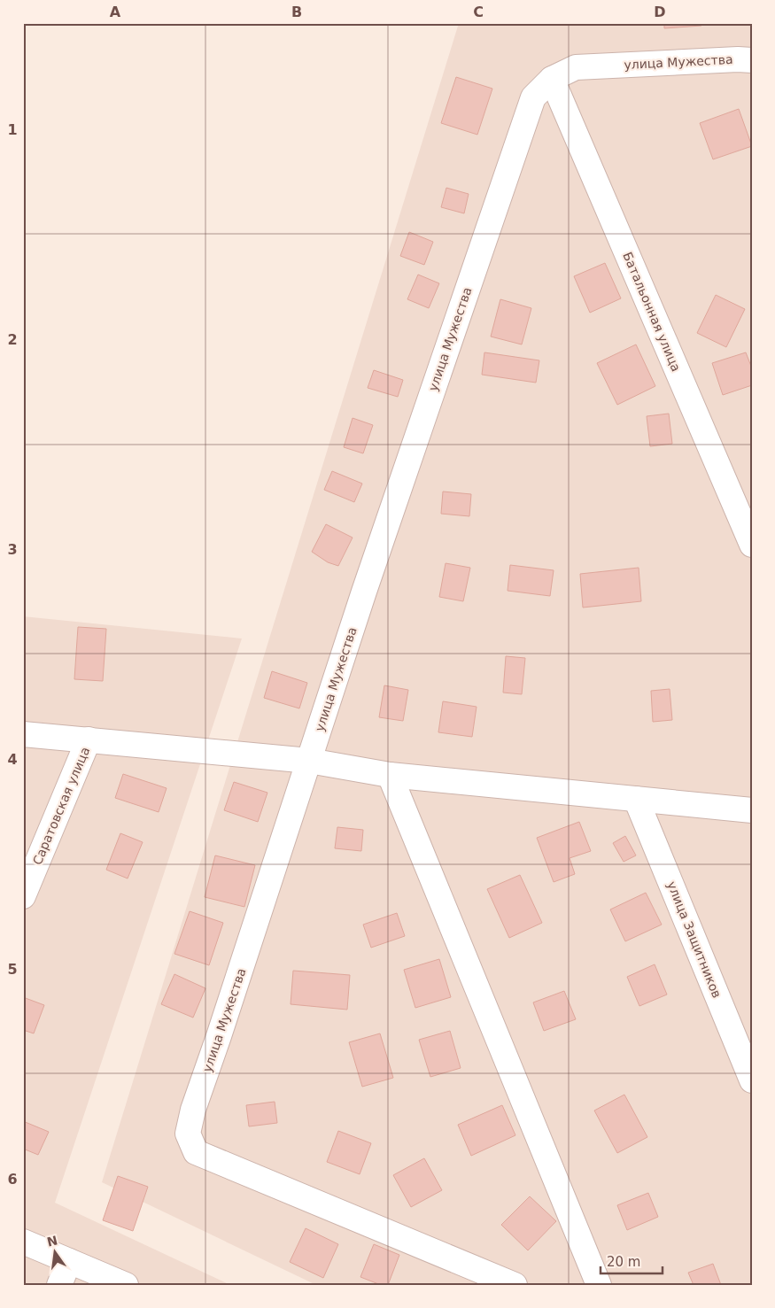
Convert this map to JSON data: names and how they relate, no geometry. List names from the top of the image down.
{
  "streets": {
    "street": [
      "улица Мужества",
      "Батальонная улица",
      "Саратовская улица",
      "улица Защитников"
    ]
  },
  "crossings": [
    ["улица Мужества", "Батальонная улица"],
    ["улица Мужества", "Саратовская улица"],
    ["Саратовская улица", "улица Защитников"]
  ],
  "scale_bar": "20 m",
  "north": "top",
  "grid": {
    "columns": [
      "A",
      "B",
      "C",
      "D"
    ],
    "rows": [
      "1",
      "2",
      "3",
      "4",
      "5",
      "6"
    ]
  }
}
